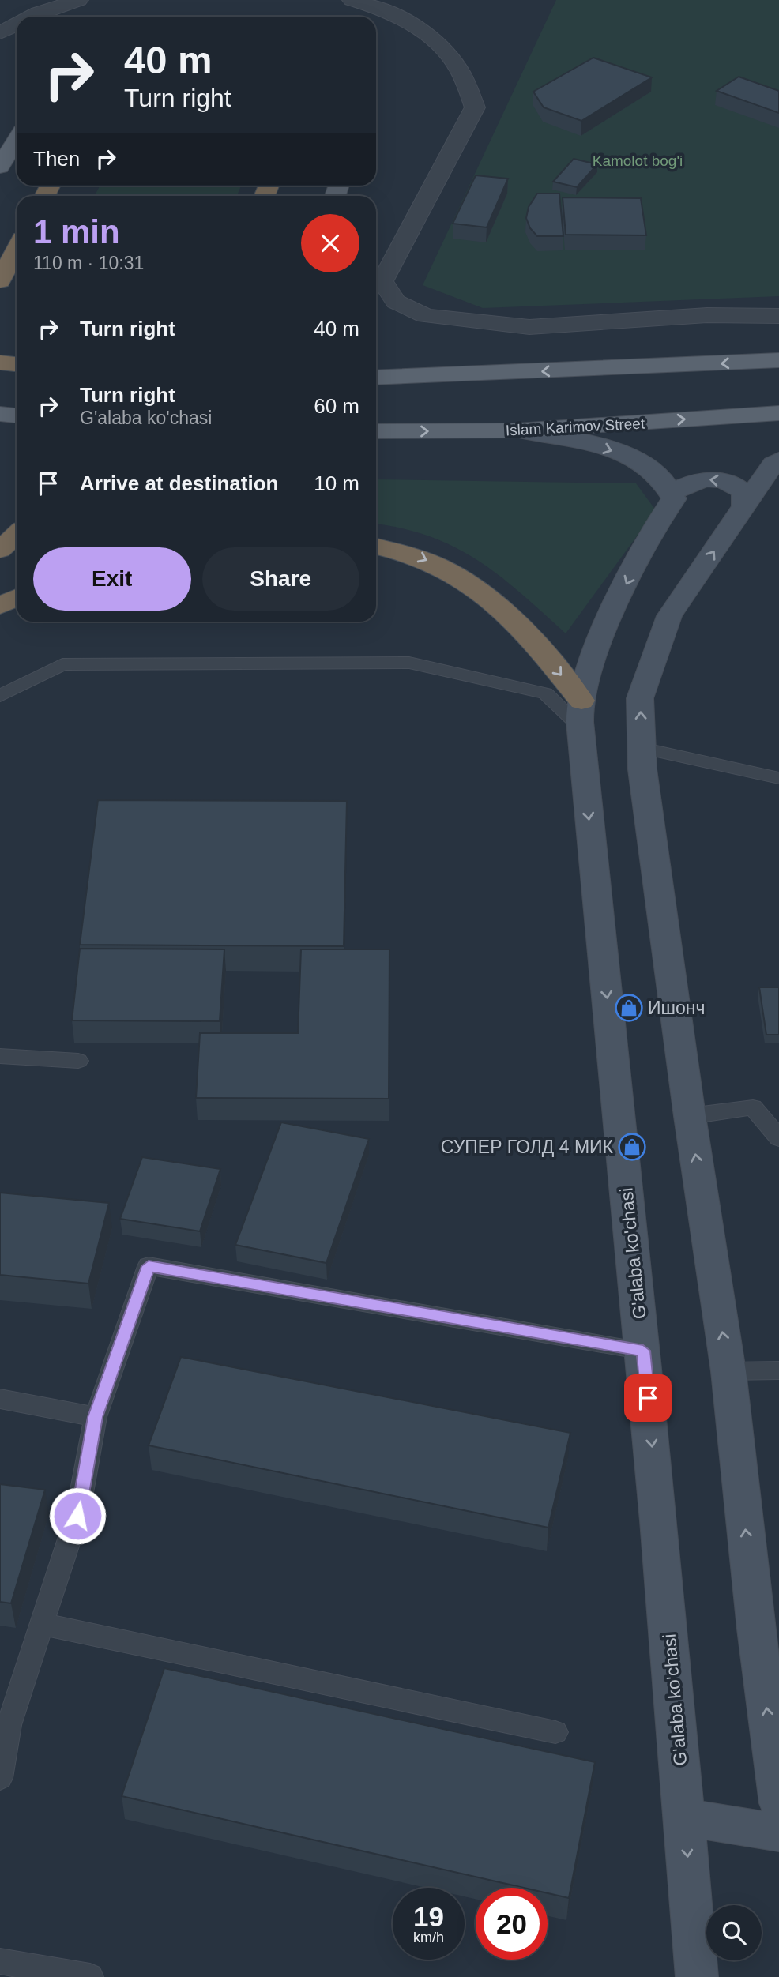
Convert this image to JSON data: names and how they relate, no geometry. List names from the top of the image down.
{
  "streets": {
    "main road": ["Islam Karimov Street", "G'alaba ko'chasi"]
  },
  "parks": ["Kamolot bog'i"],
  "places": {
    "shop": ["Ишонч", "СУПЕР ГОЛД 4 МИК"]
  },
  "page": {
    "turn": ["40 m", "Turn right"],
    "then": "Then",
    "heading": ["1 min", "110 m · 10:31"],
    "list": [
      {
        "name": "Turn right",
        "value": "40 m"
      },
      {
        "name": "Turn right",
        "note": "G'alaba ko'chasi",
        "value": "60 m"
      },
      {
        "name": "Arrive at destination",
        "value": "10 m"
      }
    ],
    "buttons": ["Exit", "Share"],
    "speed": "19 km/h",
    "limit": "20"
  }
}
